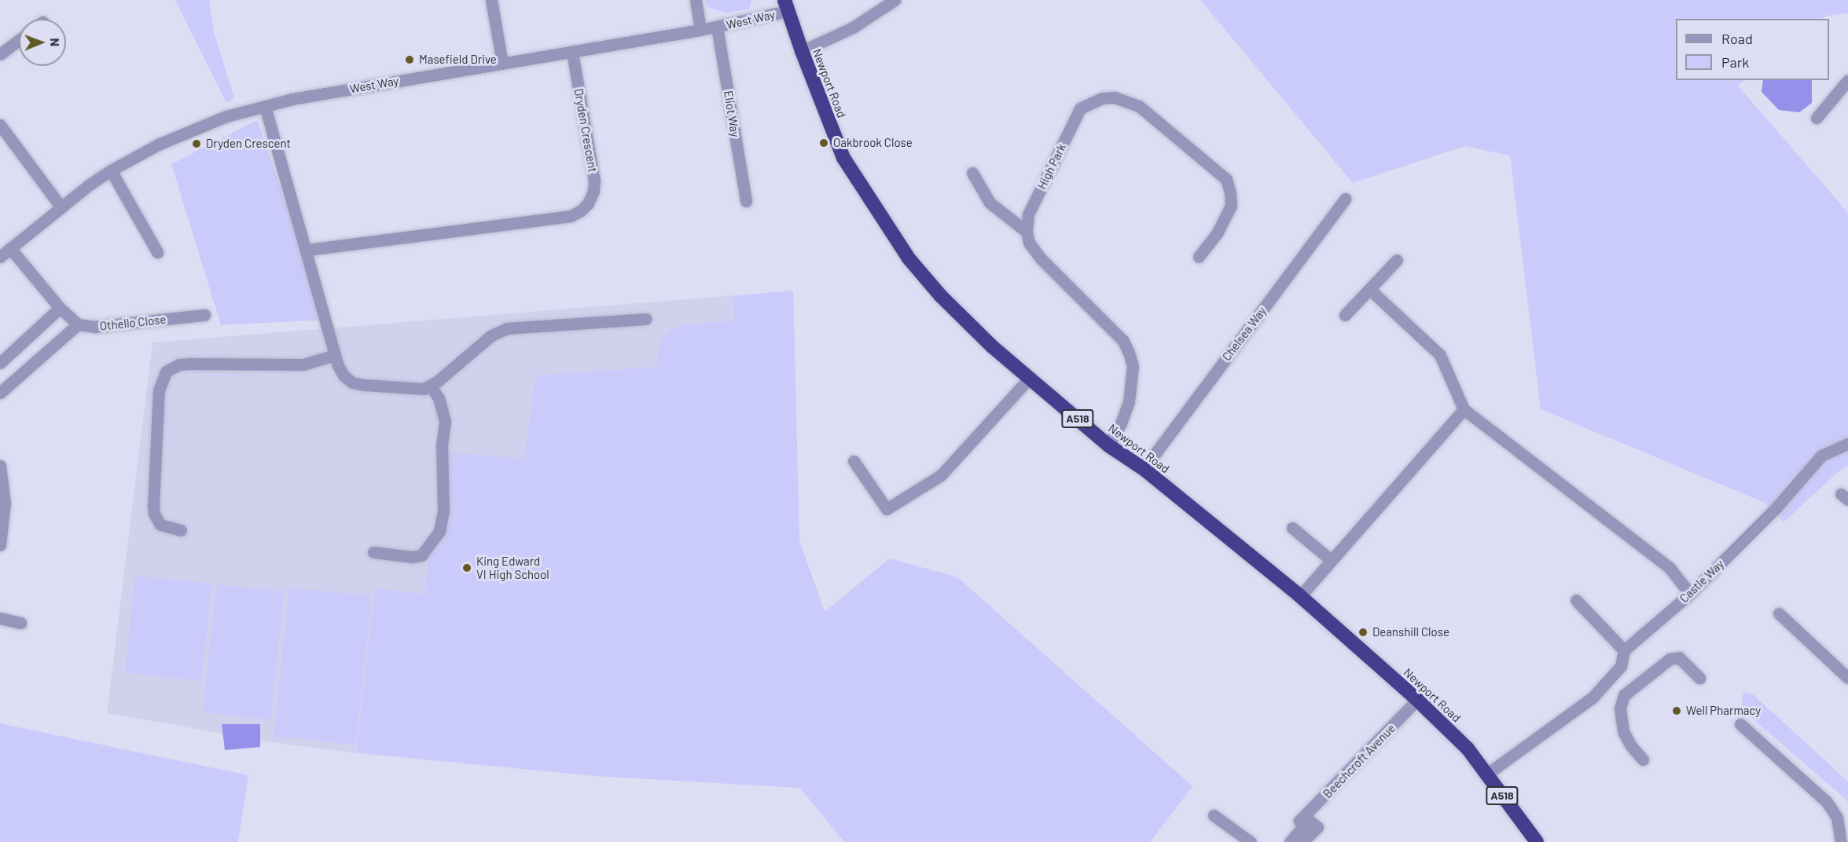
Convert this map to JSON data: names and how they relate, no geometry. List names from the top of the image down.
{
  "streets": {
    "highway": ["Newport Road", "A518"],
    "street": [
      "West Way",
      "Eliot Way",
      "Dryden Crescent",
      "High Park",
      "Othello Close",
      "Chelsea Way",
      "Castle Way",
      "Beechcroft Avenue"
    ]
  },
  "crossings": [
    ["West Way", "Newport Road"],
    ["West Way", "Eliot Way"],
    ["West Way", "Dryden Crescent"],
    ["Newport Road", "Chelsea Way"],
    ["Newport Road", "Castle Way"],
    ["Newport Road", "Beechcroft Avenue"]
  ],
  "places": [
    "Masefield Drive",
    "Oakbrook Close",
    "Dryden Crescent",
    "King Edward VI High School",
    "Deanshill Close",
    "Well Pharmacy"
  ],
  "legend": ["Road", "Park"],
  "north": "right"
}
